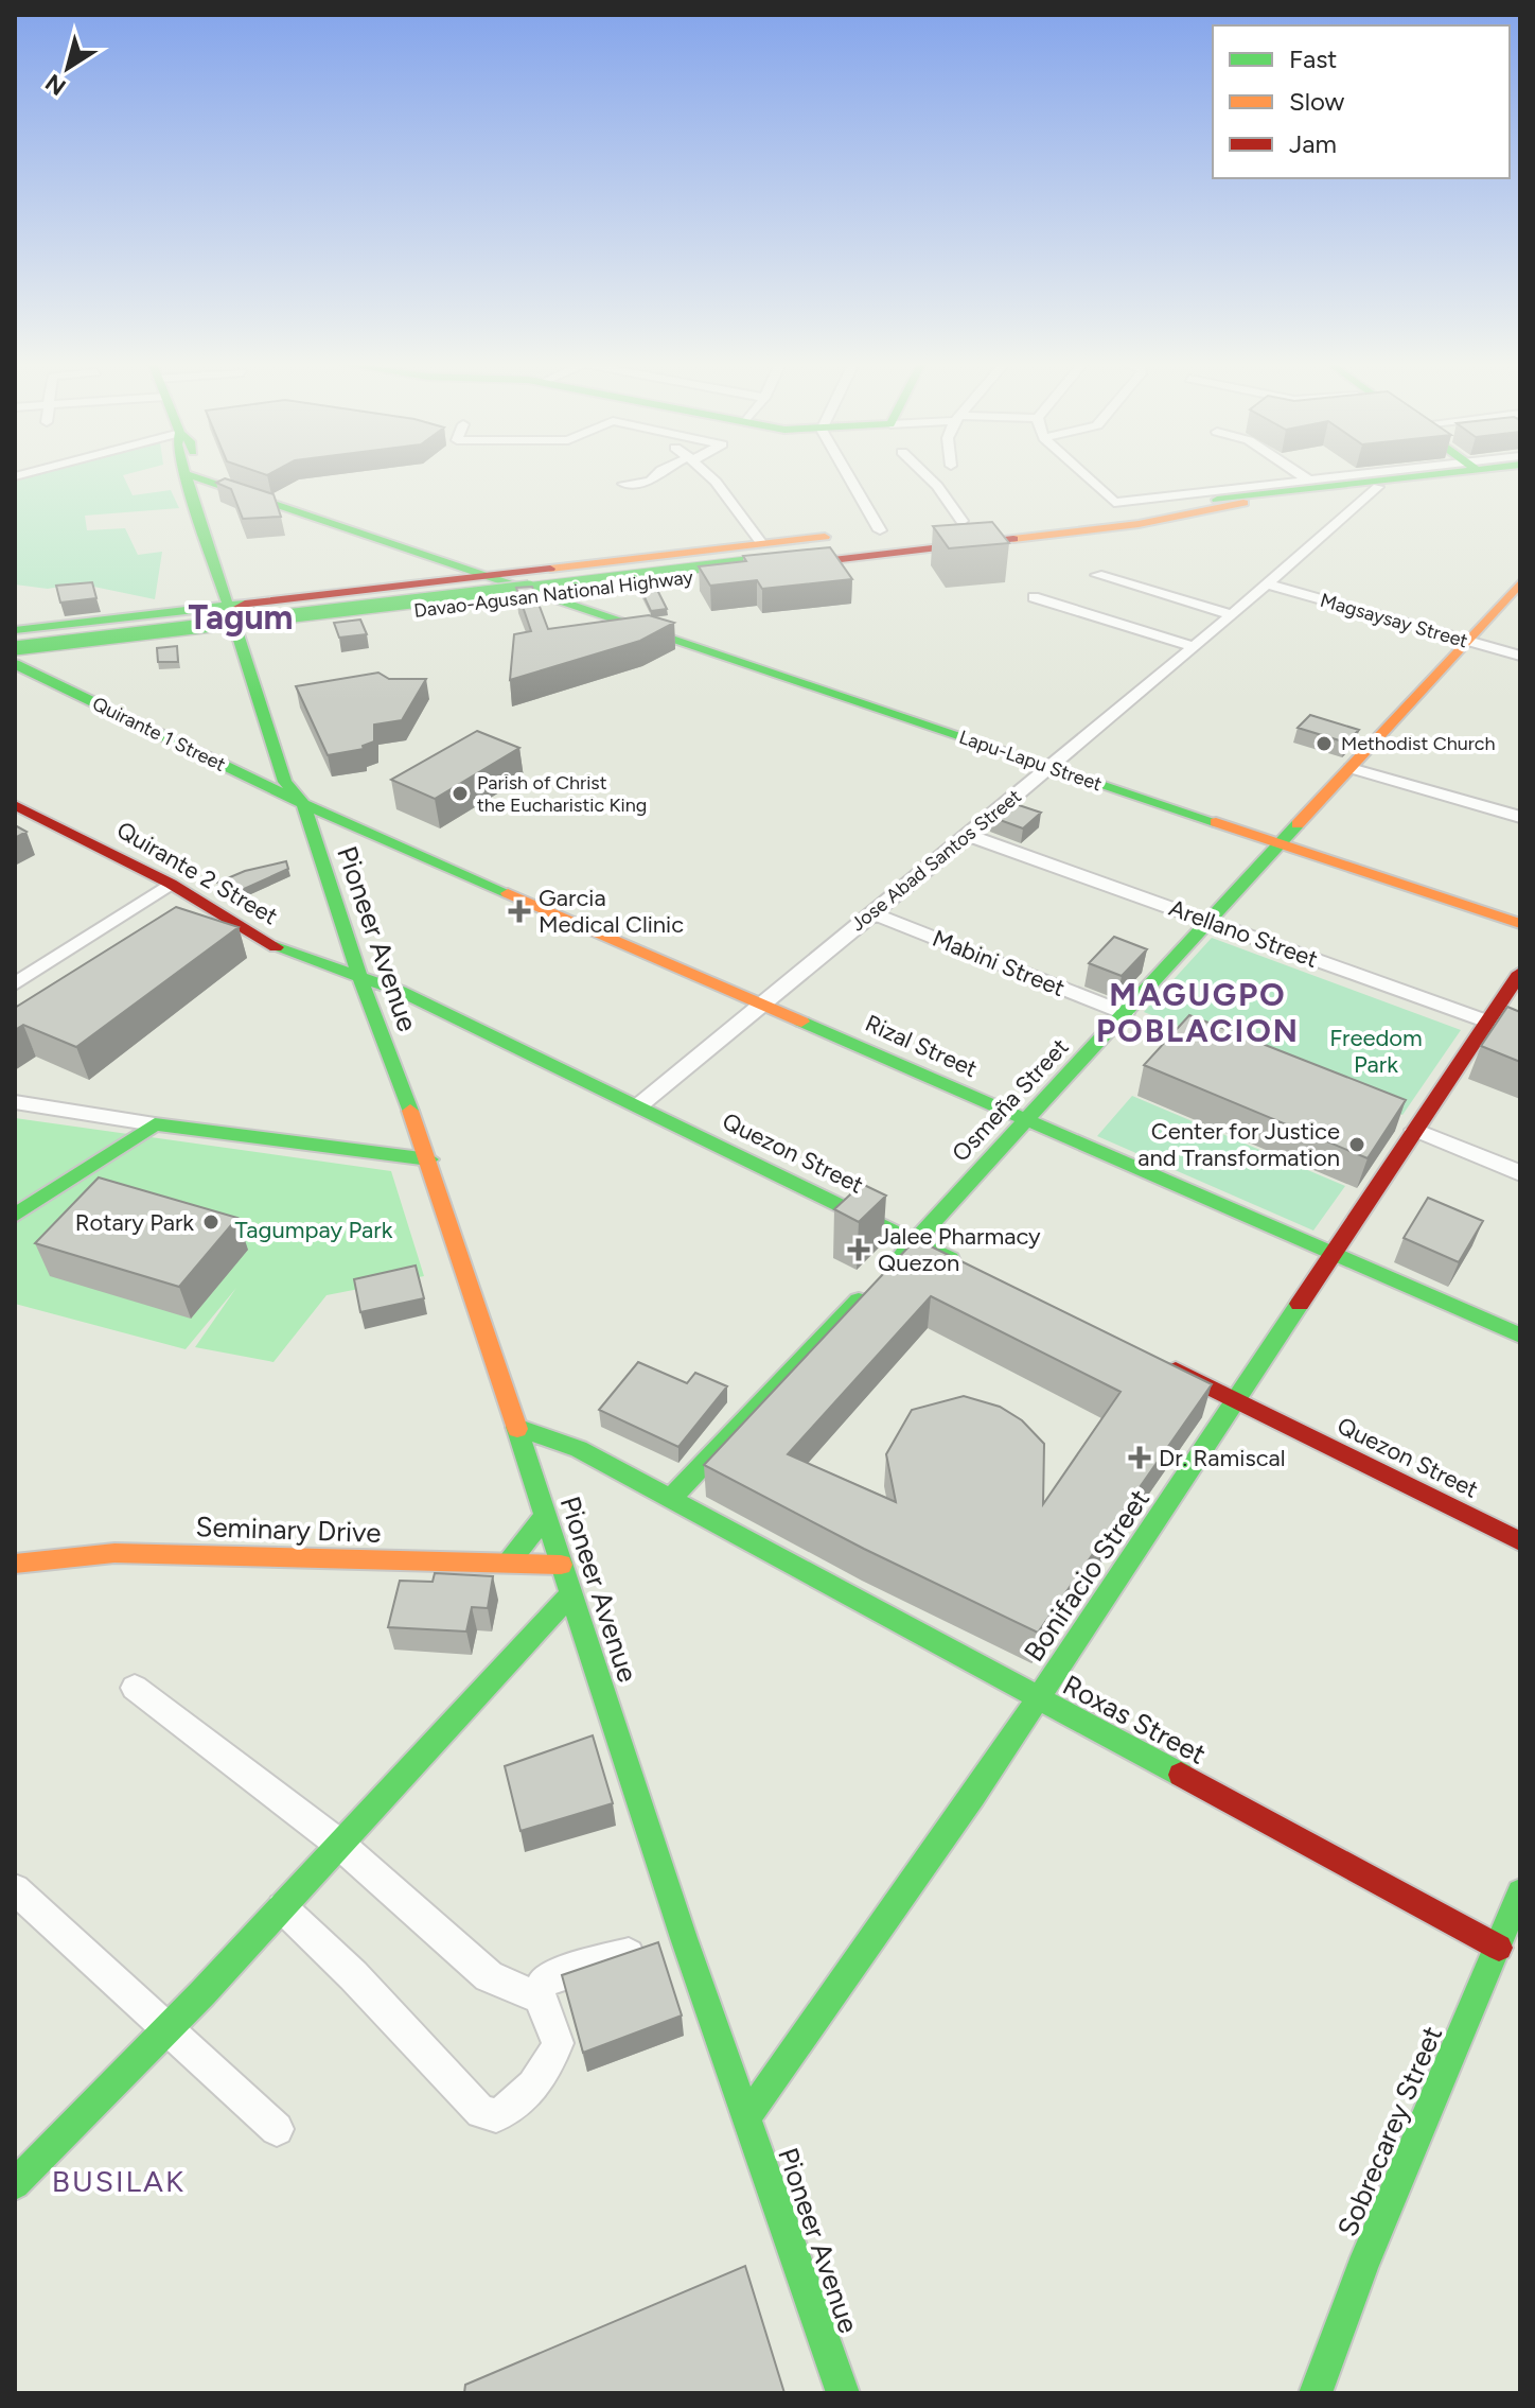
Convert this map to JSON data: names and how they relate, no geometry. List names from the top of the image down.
{
  "streets": {
    "main road": [
      "Davao-Agusan National Highway",
      "Quirante 1 Street",
      "Lapu-Lapu Street",
      "Quirante 2 Street",
      "Pioneer Avenue",
      "Rizal Street",
      "Osmeña Street",
      "Quezon Street",
      "Seminary Drive",
      "Bonifacio Street",
      "Roxas Street",
      "Sobrecarey Street"
    ],
    "street": [
      "Magsaysay Street",
      "Jose Abad Santos Street",
      "Arellano Street",
      "Mabini Street"
    ]
  },
  "crossings": [
    ["Davao-Agusan National Highway", "Lapu-Lapu Street"],
    ["Davao-Agusan National Highway", "Jose Abad Santos Street"],
    ["Davao-Agusan National Highway", "Pioneer Avenue"],
    ["Magsaysay Street", "Jose Abad Santos Street"],
    ["Magsaysay Street", "Osmeña Street"],
    ["Quirante 1 Street", "Pioneer Avenue"],
    ["Quirante 1 Street", "Rizal Street"],
    ["Lapu-Lapu Street", "Jose Abad Santos Street"],
    ["Lapu-Lapu Street", "Pioneer Avenue"],
    ["Lapu-Lapu Street", "Osmeña Street"],
    ["Jose Abad Santos Street", "Arellano Street"],
    ["Jose Abad Santos Street", "Mabini Street"],
    ["Jose Abad Santos Street", "Rizal Street"],
    ["Jose Abad Santos Street", "Quezon Street"],
    ["Quirante 2 Street", "Pioneer Avenue"],
    ["Quirante 2 Street", "Quezon Street"],
    ["Arellano Street", "Osmeña Street"],
    ["Arellano Street", "Bonifacio Street"],
    ["Pioneer Avenue", "Rizal Street"],
    ["Pioneer Avenue", "Quezon Street"],
    ["Pioneer Avenue", "Seminary Drive"],
    ["Pioneer Avenue", "Bonifacio Street"],
    ["Pioneer Avenue", "Roxas Street"],
    ["Mabini Street", "Osmeña Street"],
    ["Rizal Street", "Osmeña Street"],
    ["Rizal Street", "Bonifacio Street"],
    ["Osmeña Street", "Quezon Street"],
    ["Quezon Street", "Bonifacio Street"],
    ["Bonifacio Street", "Roxas Street"],
    ["Roxas Street", "Sobrecarey Street"]
  ],
  "districts": ["Tagum", "MAGUGPO POBLACION", "BUSILAK"],
  "parks": ["Freedom Park", "Tagumpay Park"],
  "places": {
    "other": [
      "Methodist Church",
      "Parish of Christ the Eucharistic King",
      "Center for Justice and Transformation",
      "Rotary Park"
    ],
    "health": ["Garcia Medical Clinic", "Jalee Pharmacy Quezon", "Dr. Ramiscal"]
  },
  "legend": ["Fast", "Slow", "Jam"],
  "north": "bottom left"
}
